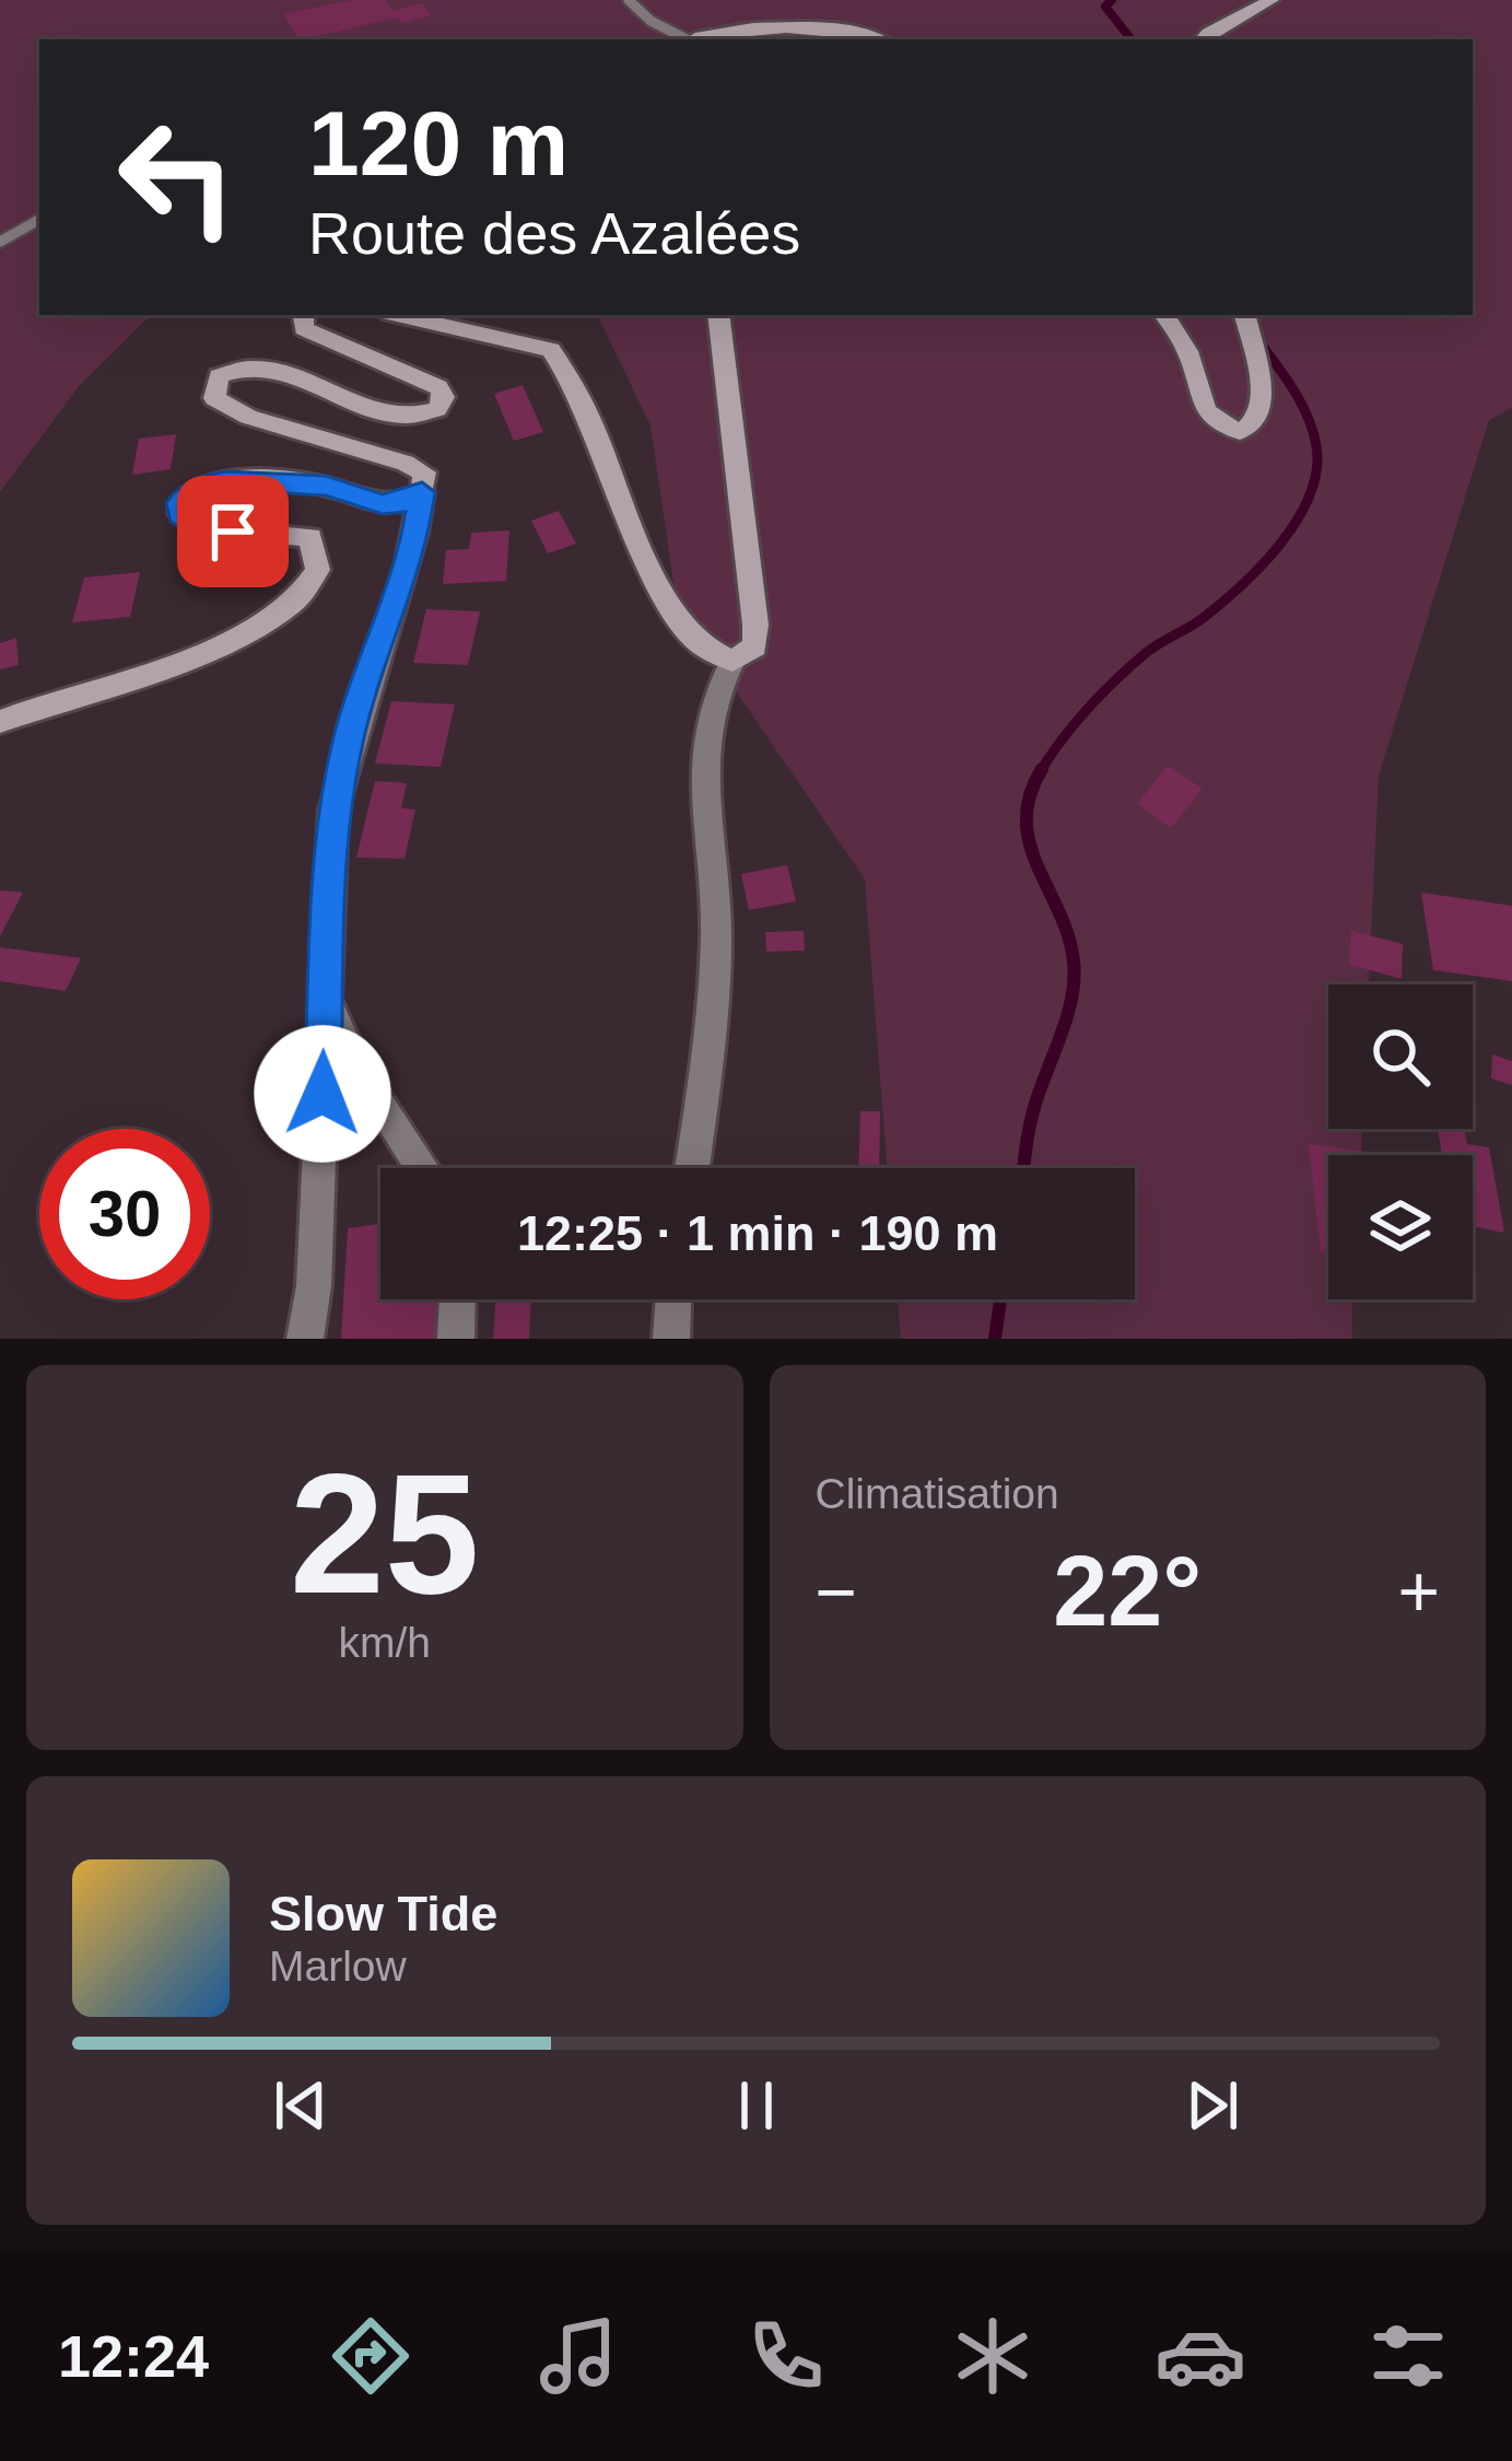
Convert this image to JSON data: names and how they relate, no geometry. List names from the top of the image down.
{
  "page": {
    "turn": ["120 m", "Route des Azalées"],
    "limit": "30",
    "trip": "12:25 · 1 min · 190 m",
    "tile": [
      ["25", "km/h"],
      "Climatisation"
    ],
    "heat": ["−", "22°", "+"],
    "song": ["Slow Tide", "Marlow"],
    "tabs": "12:24"
  }
}
